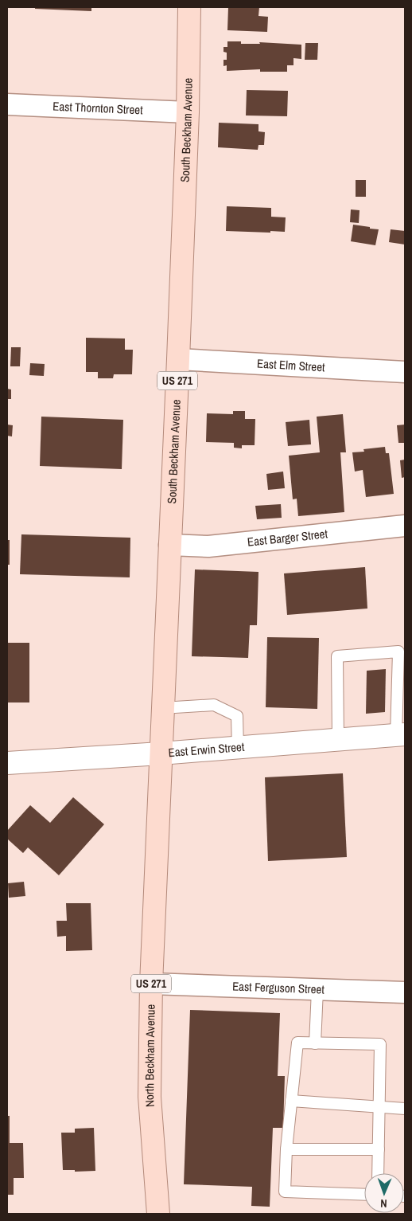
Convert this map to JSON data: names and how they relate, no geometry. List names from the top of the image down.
{
  "streets": {
    "main road": [
      "South Beckham Avenue",
      "US 271",
      "East Erwin Street",
      "North Beckham Avenue"
    ],
    "street": [
      "East Thornton Street",
      "East Elm Street",
      "East Barger Street",
      "East Ferguson Street"
    ]
  },
  "crossings": [
    ["East Thornton Street", "South Beckham Avenue"],
    ["South Beckham Avenue", "East Elm Street"],
    ["South Beckham Avenue", "East Barger Street"],
    ["South Beckham Avenue", "East Erwin Street"],
    ["South Beckham Avenue", "North Beckham Avenue"],
    ["East Erwin Street", "North Beckham Avenue"],
    ["East Ferguson Street", "North Beckham Avenue"]
  ],
  "north": "bottom"
}
